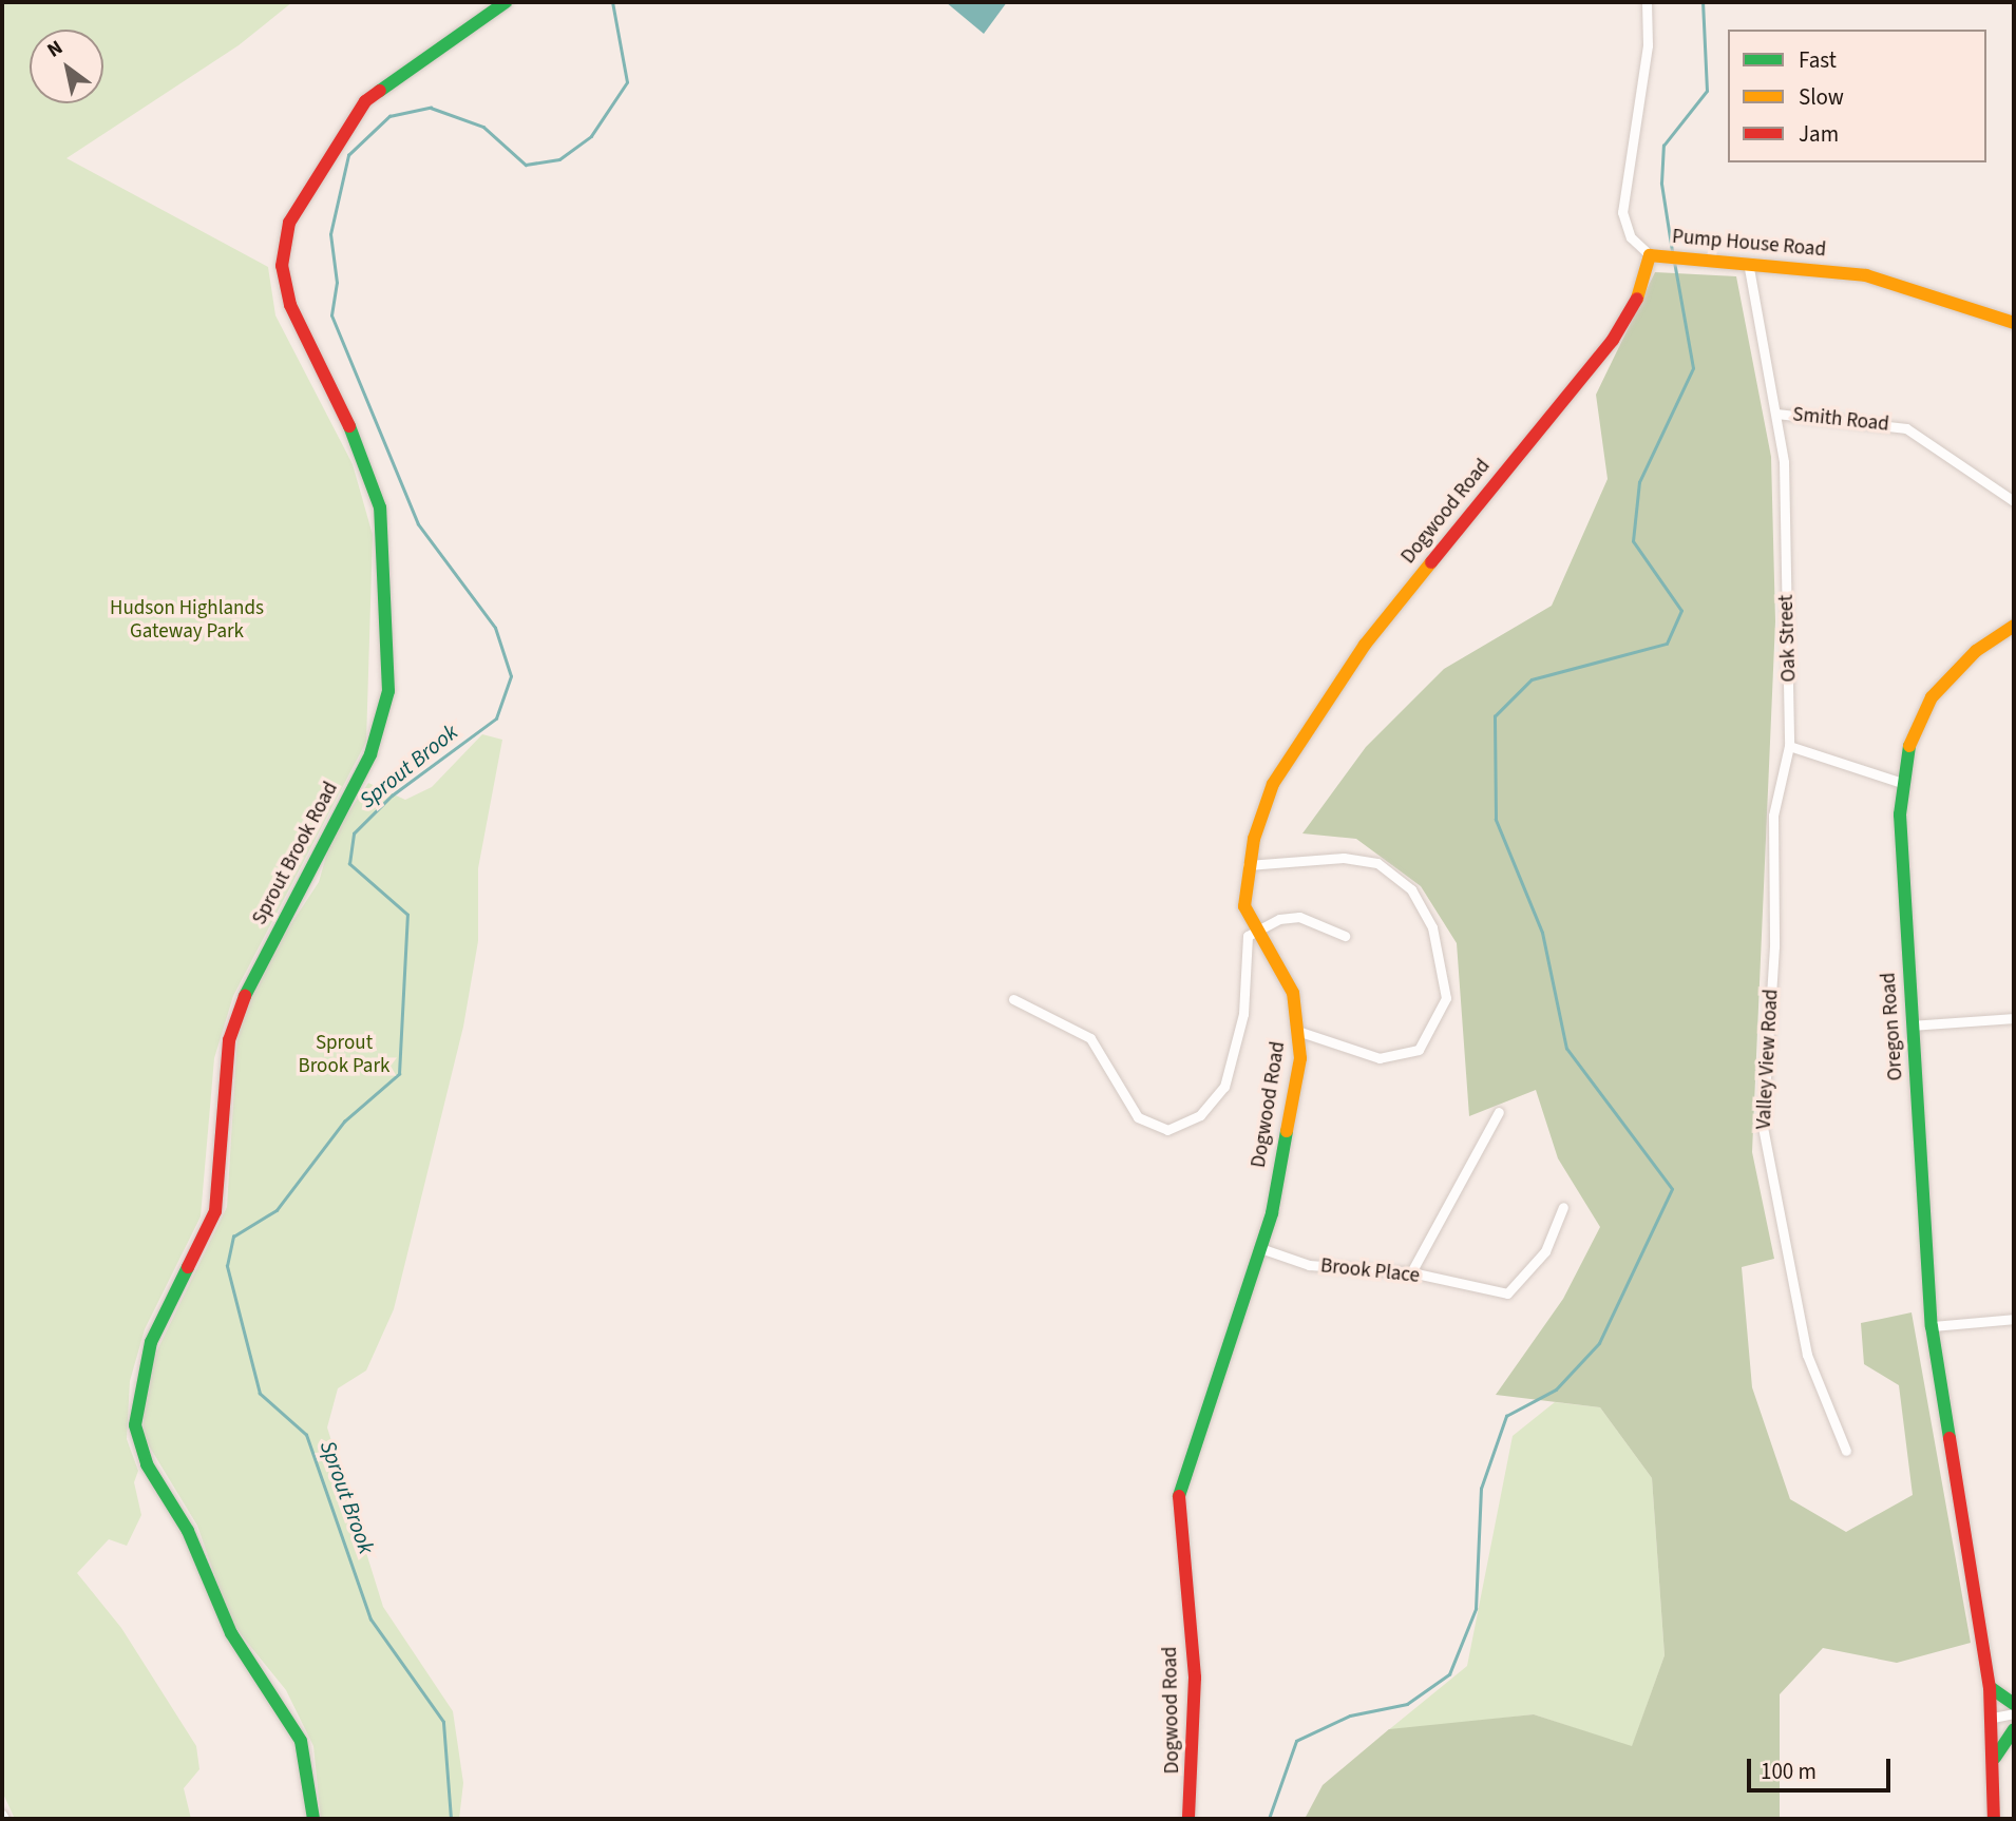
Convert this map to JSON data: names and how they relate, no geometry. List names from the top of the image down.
{
  "streets": {
    "street": [
      "Pump House Road",
      "Smith Road",
      "Dogwood Road",
      "Oak Street",
      "Sprout Brook Road",
      "Oregon Road",
      "Valley View Road",
      "Brook Place"
    ]
  },
  "crossings": [
    ["Pump House Road", "Dogwood Road"],
    ["Smith Road", "Oak Street"],
    ["Dogwood Road", "Brook Place"],
    ["Oak Street", "Valley View Road"]
  ],
  "water": ["Sprout Brook"],
  "parks": ["Hudson Highlands Gateway Park", "Sprout Brook Park"],
  "legend": ["Fast", "Slow", "Jam"],
  "scale_bar": "100 m",
  "north": "top left"
}
